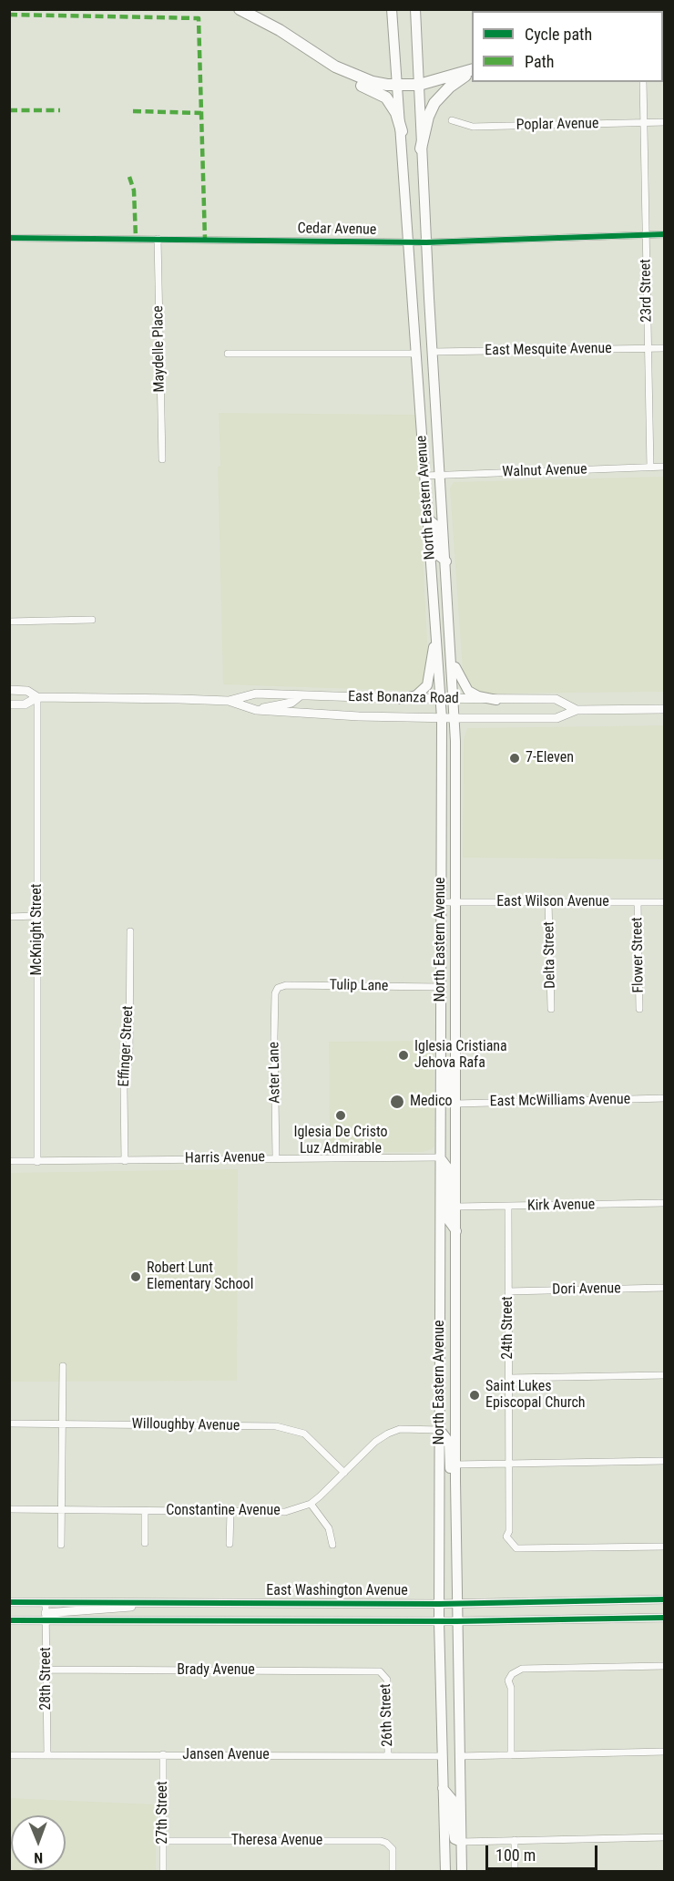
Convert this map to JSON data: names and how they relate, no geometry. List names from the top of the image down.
{
  "streets": {
    "main road": ["North Eastern Avenue", "East Bonanza Road", "East Washington Avenue"],
    "street": [
      "Poplar Avenue",
      "Cedar Avenue",
      "23rd Street",
      "Maydelle Place",
      "East Mesquite Avenue",
      "Walnut Avenue",
      "East Wilson Avenue",
      "McKnight Street",
      "Delta Street",
      "Flower Street",
      "Tulip Lane",
      "Effinger Street",
      "Aster Lane",
      "East McWilliams Avenue",
      "Harris Avenue",
      "Kirk Avenue",
      "Dori Avenue",
      "24th Street",
      "Willoughby Avenue",
      "Constantine Avenue",
      "Brady Avenue",
      "28th Street",
      "26th Street",
      "Jansen Avenue",
      "27th Street",
      "Theresa Avenue"
    ]
  },
  "crossings": [
    ["Poplar Avenue", "23rd Street"],
    ["Cedar Avenue", "23rd Street"],
    ["Cedar Avenue", "Maydelle Place"],
    ["Cedar Avenue", "North Eastern Avenue"],
    ["23rd Street", "East Mesquite Avenue"],
    ["23rd Street", "Walnut Avenue"],
    ["East Mesquite Avenue", "North Eastern Avenue"],
    ["Walnut Avenue", "North Eastern Avenue"],
    ["North Eastern Avenue", "East Bonanza Road"],
    ["North Eastern Avenue", "East Wilson Avenue"],
    ["North Eastern Avenue", "Tulip Lane"],
    ["North Eastern Avenue", "East McWilliams Avenue"],
    ["North Eastern Avenue", "Harris Avenue"],
    ["North Eastern Avenue", "Kirk Avenue"],
    ["North Eastern Avenue", "Constantine Avenue"],
    ["North Eastern Avenue", "East Washington Avenue"],
    ["North Eastern Avenue", "Jansen Avenue"],
    ["East Bonanza Road", "McKnight Street"],
    ["East Wilson Avenue", "Delta Street"],
    ["East Wilson Avenue", "Flower Street"],
    ["McKnight Street", "Harris Avenue"],
    ["Tulip Lane", "Aster Lane"],
    ["Effinger Street", "Harris Avenue"],
    ["Aster Lane", "Harris Avenue"],
    ["Kirk Avenue", "24th Street"],
    ["Dori Avenue", "24th Street"],
    ["Willoughby Avenue", "Constantine Avenue"],
    ["East Washington Avenue", "28th Street"],
    ["Brady Avenue", "28th Street"],
    ["Brady Avenue", "26th Street"],
    ["28th Street", "Jansen Avenue"],
    ["26th Street", "Jansen Avenue"],
    ["Jansen Avenue", "27th Street"],
    ["27th Street", "Theresa Avenue"]
  ],
  "places": [
    "7-Eleven",
    "Iglesia Cristiana Jehova Rafa",
    "Medico",
    "Iglesia De Cristo Luz Admirable",
    "Robert Lunt Elementary School",
    "Saint Lukes Episcopal Church"
  ],
  "legend": ["Cycle path", "Path"],
  "scale_bar": "100 m",
  "north": "bottom"
}
